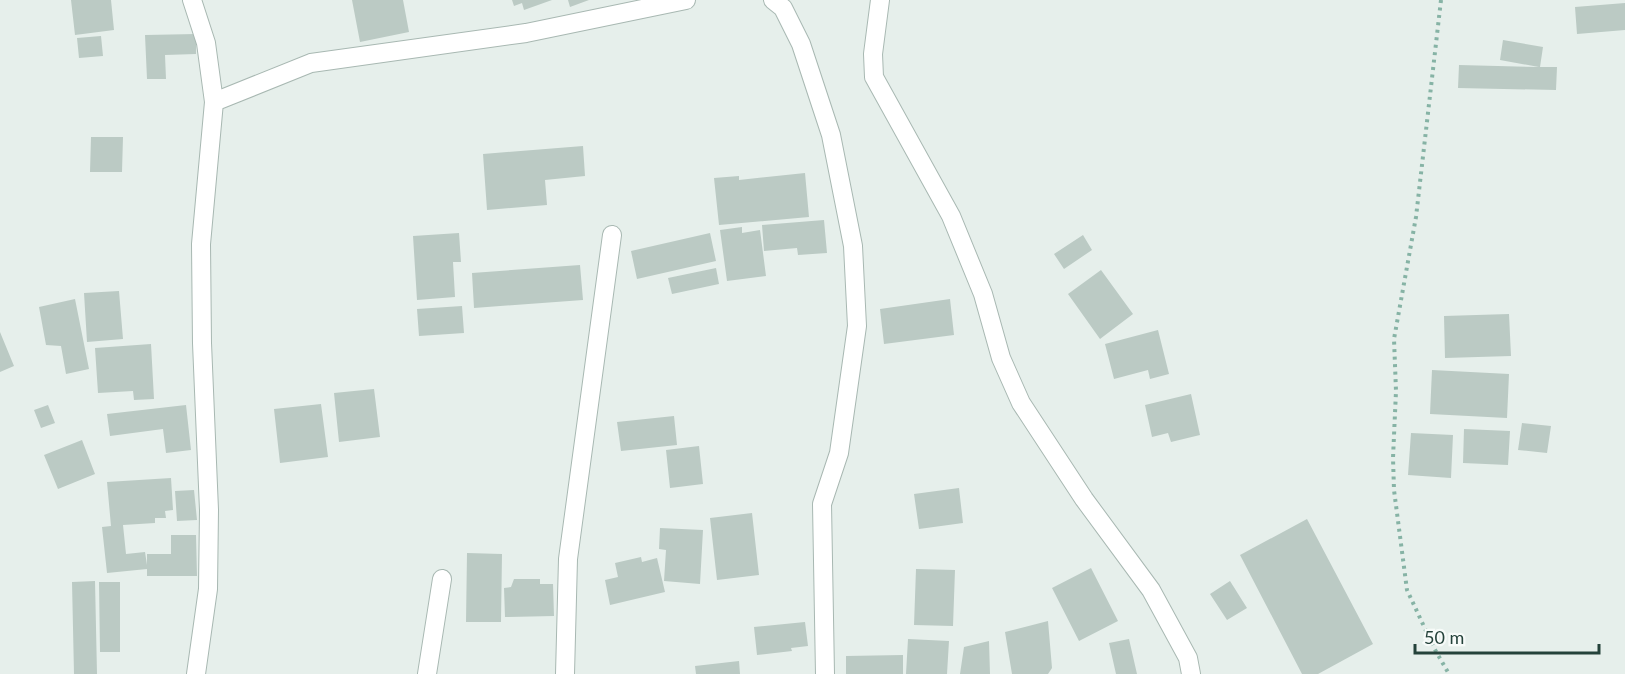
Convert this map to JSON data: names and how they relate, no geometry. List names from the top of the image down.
{
  "scale_bar": "50 m"
}
